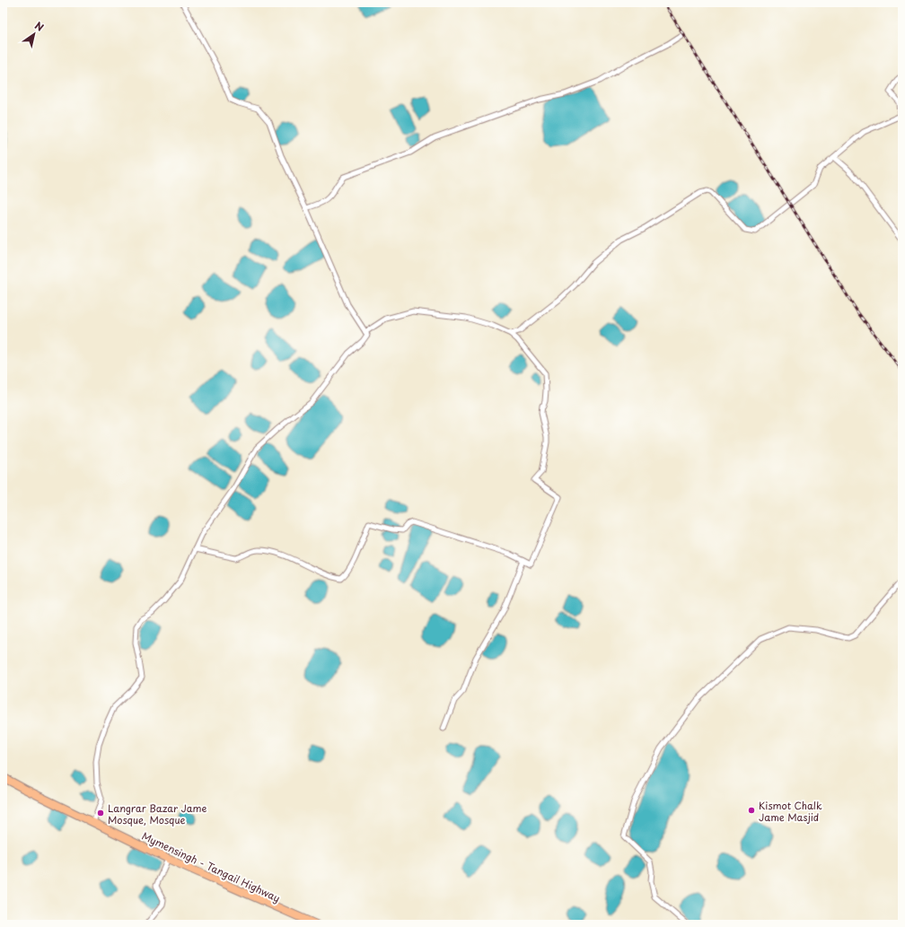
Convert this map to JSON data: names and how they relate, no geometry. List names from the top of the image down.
{
  "streets": {
    "highway": ["Mymensingh - Tangail Highway"]
  },
  "places": ["Kismot Chalk Jame Masjid", "Langrar Bazar Jame Mosque, Mosque"],
  "north": "top right"
}
